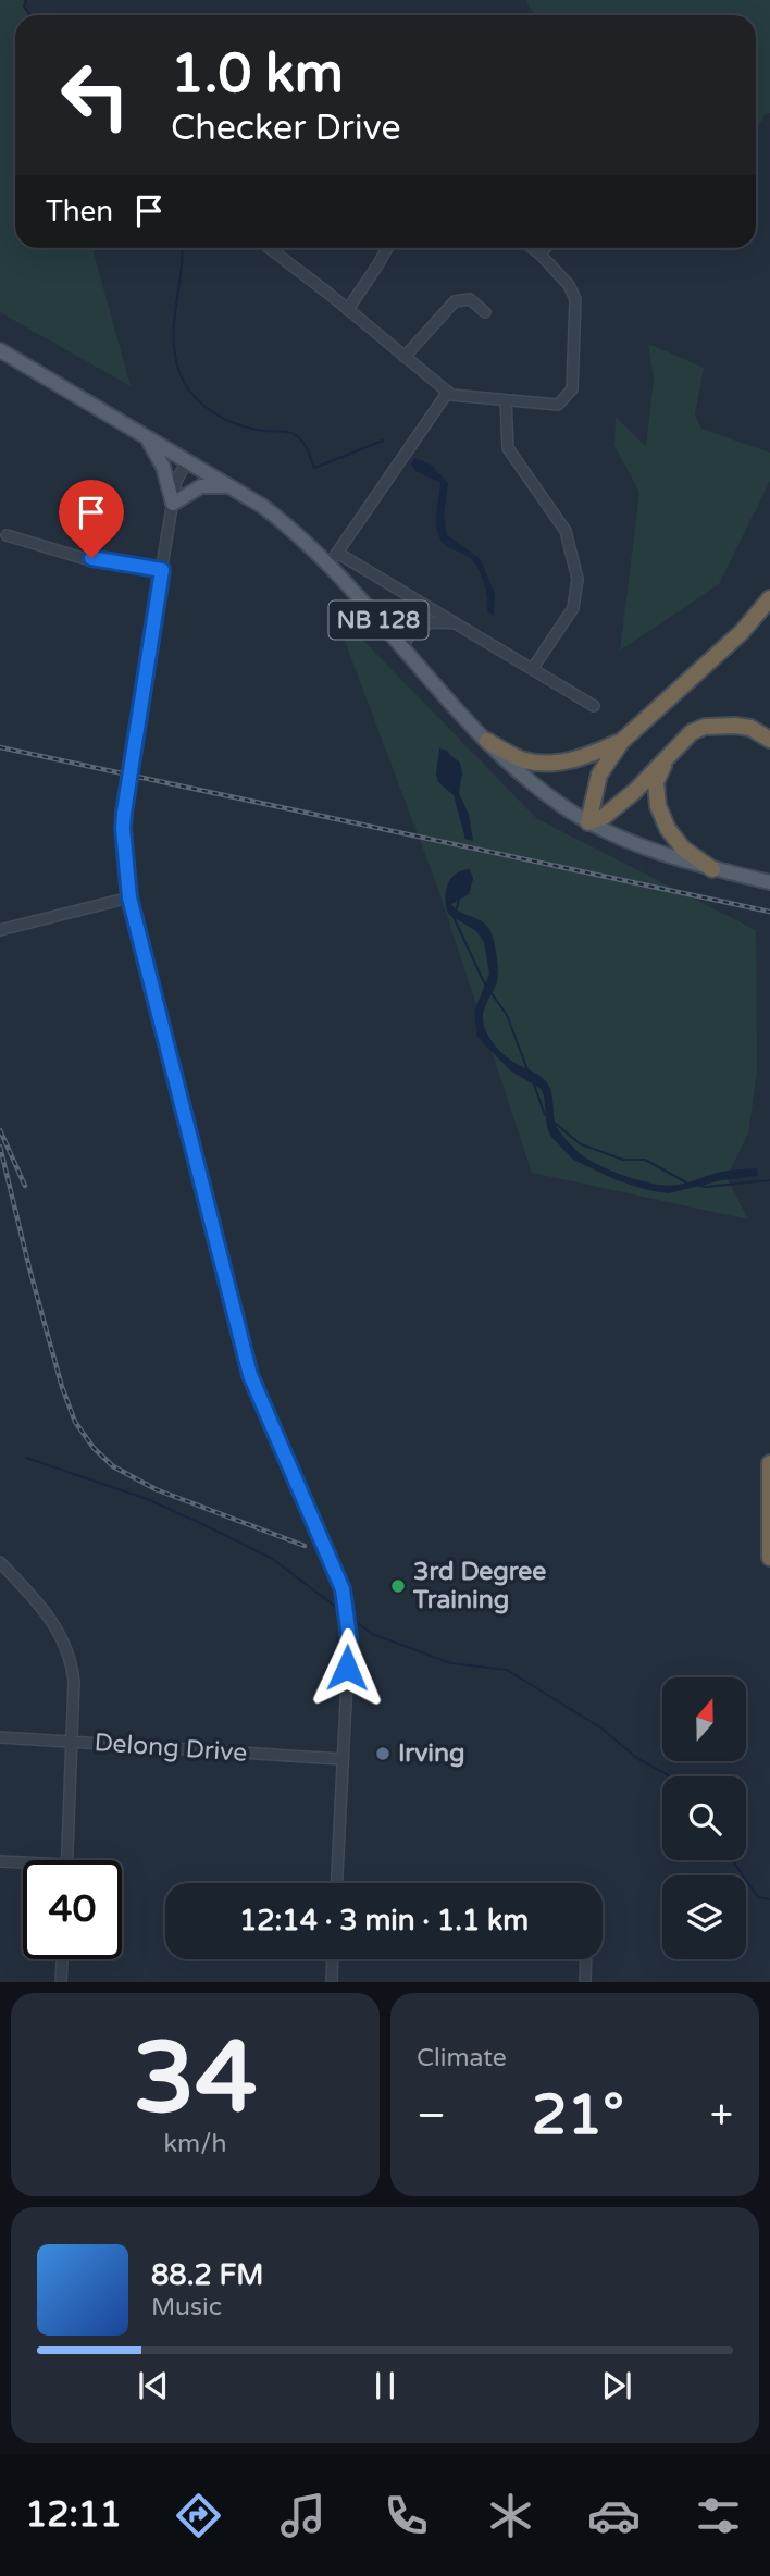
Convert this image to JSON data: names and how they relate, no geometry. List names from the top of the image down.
{
  "streets": {
    "main road": ["NB 128"],
    "street": ["Delong Drive"]
  },
  "places": ["3rd Degree Training", "Irving"],
  "north": "top",
  "page": {
    "turn": ["1.0 km", "Checker Drive"],
    "then": "Then",
    "limit": "40",
    "trip": "12:14 · 3 min · 1.1 km",
    "tile": [
      ["34", "km/h"],
      "Climate"
    ],
    "heat": ["−", "21°", "+"],
    "song": ["88.2 FM", "Music"],
    "tabs": "12:11"
  }
}
